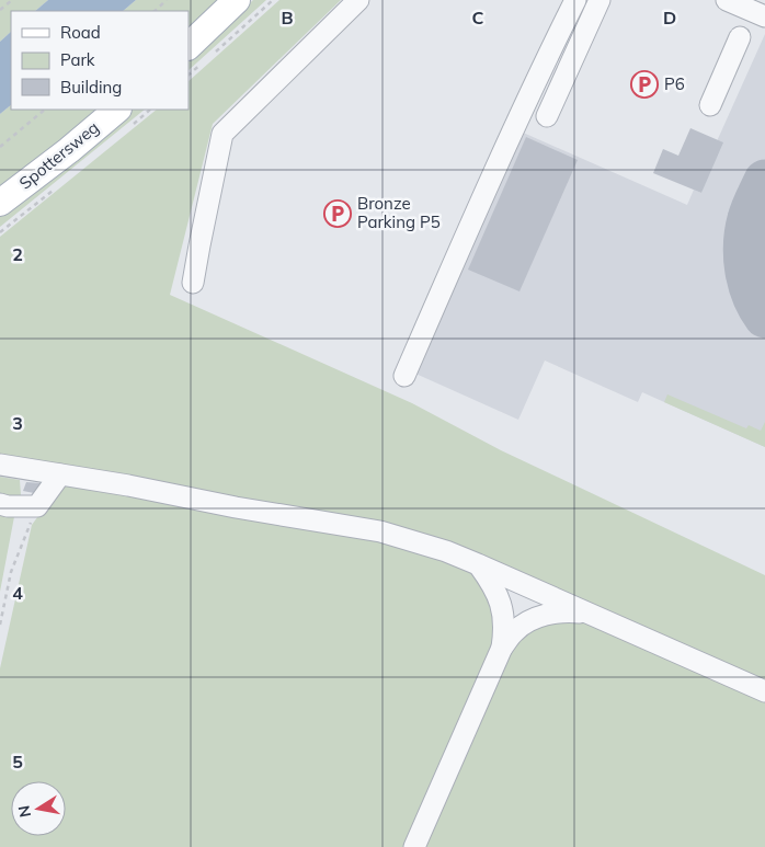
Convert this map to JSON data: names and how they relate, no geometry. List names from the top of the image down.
{
  "streets": {
    "main road": ["Spottersweg"]
  },
  "places": {
    "parking": ["P6", "Bronze Parking P5"]
  },
  "legend": ["Road", "Park", "Building"],
  "north": "left",
  "grid": {
    "columns": ["B", "C", "D"],
    "rows": [
      "2",
      "3",
      "4",
      "5"
    ]
  }
}
